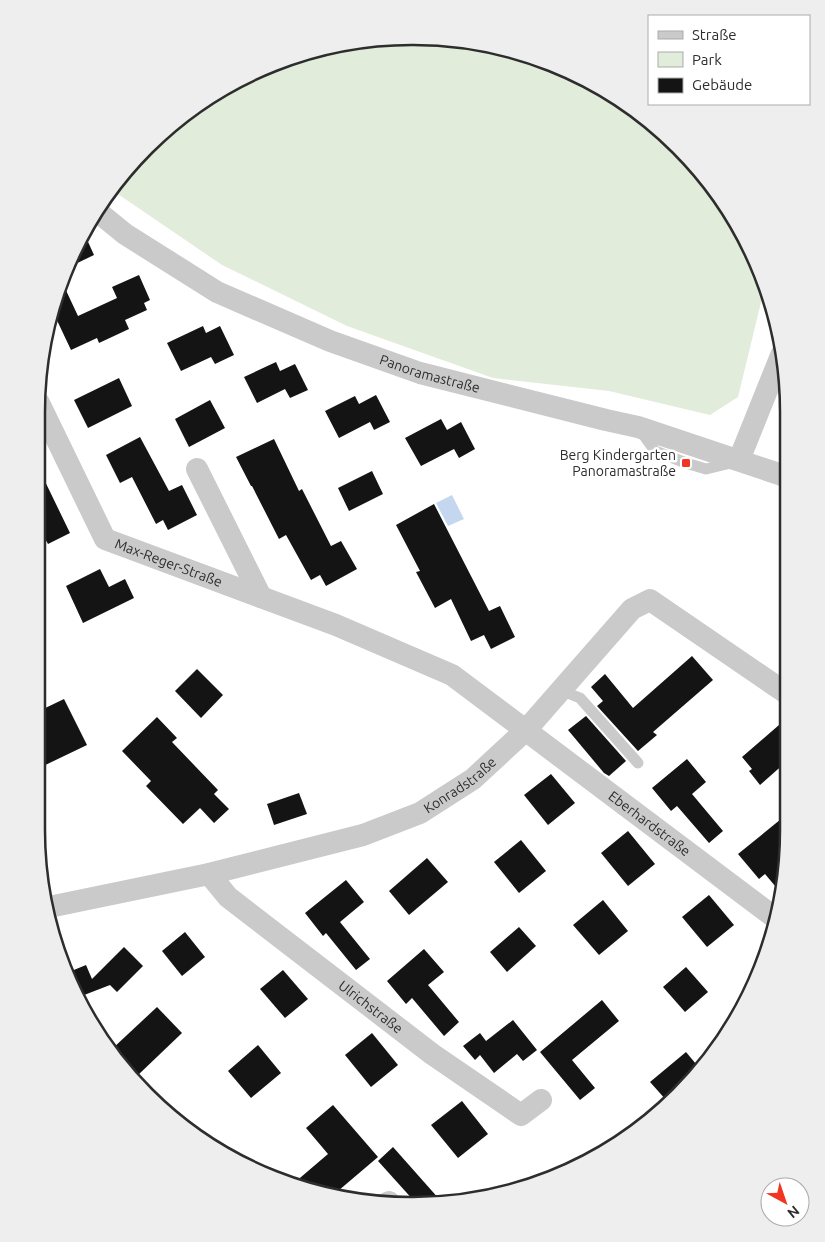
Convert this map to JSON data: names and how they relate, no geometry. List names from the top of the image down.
{
  "streets": {
    "street": [
      "Panoramastraße",
      "Max-Reger-Straße",
      "Konradstraße",
      "Eberhardstraße",
      "Ulrichstraße"
    ]
  },
  "crossings": [
    ["Max-Reger-Straße", "Konradstraße"],
    ["Max-Reger-Straße", "Eberhardstraße"],
    ["Konradstraße", "Eberhardstraße"],
    ["Konradstraße", "Ulrichstraße"]
  ],
  "places": {
    "transit": ["Berg Kindergarten Panoramastraße"]
  },
  "legend": ["Straße", "Park", "Gebäude"],
  "north": "bottom right"
}
